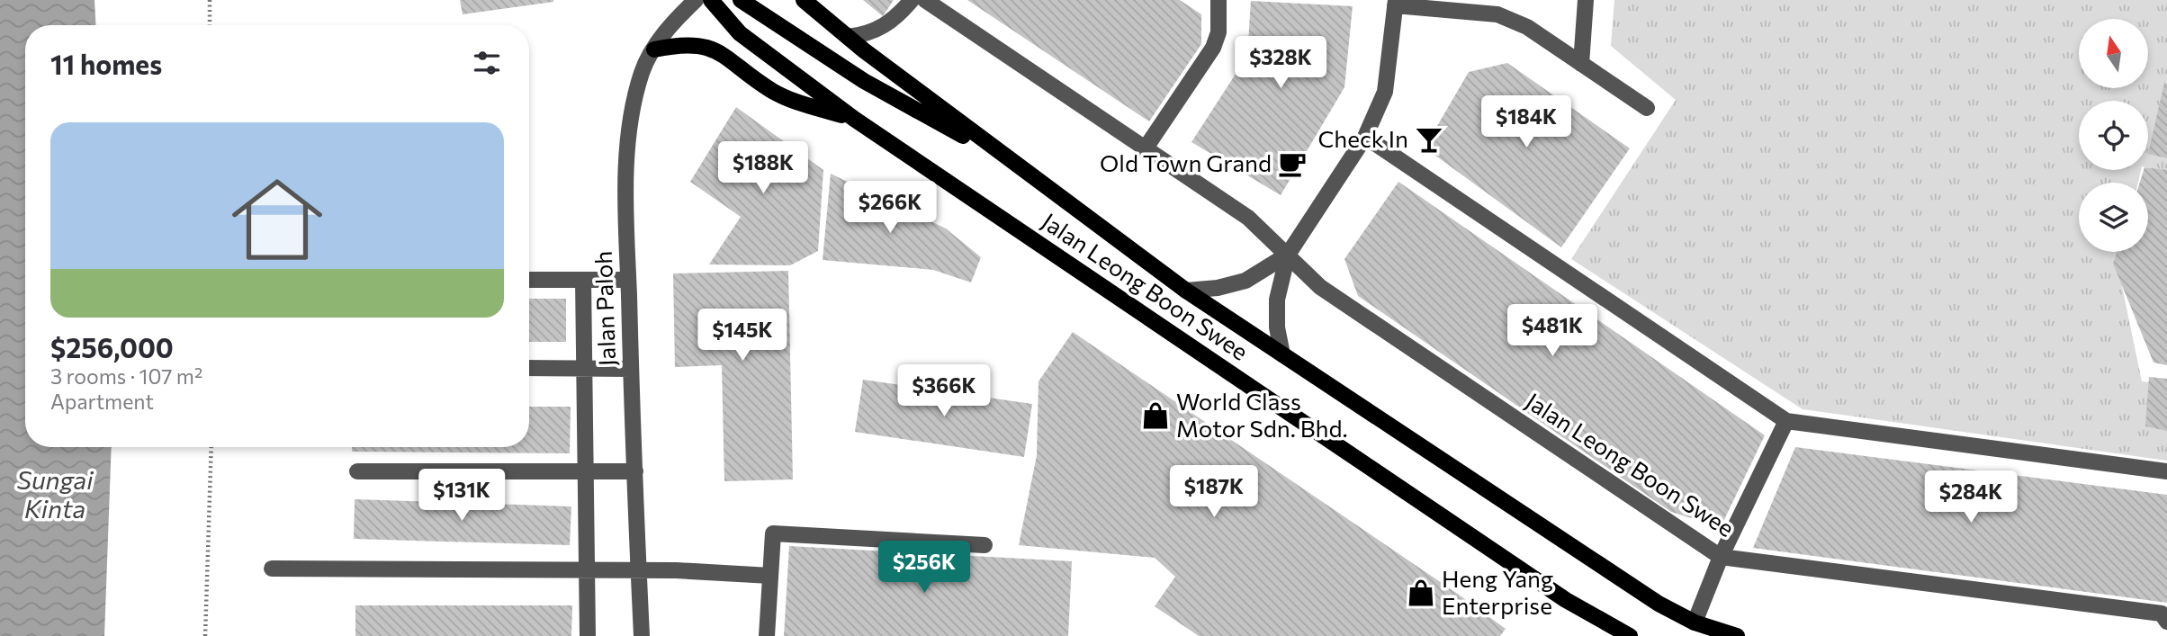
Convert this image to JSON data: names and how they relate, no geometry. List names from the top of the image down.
{
  "streets": {
    "main road": ["Jalan Leong Boon Swee"],
    "street": ["Jalan Paloh"]
  },
  "water": ["Sungai Kinta"],
  "places": {
    "bar": ["Check In"],
    "cafe": ["Old Town Grand"],
    "shop": ["World Class Motor Sdn. Bhd.", "Heng Yang Enterprise"]
  },
  "north": "top",
  "page": {
    "heading": "11 homes",
    "price": [
      "$328K",
      "$184K",
      "$188K",
      "$266K",
      "$481K",
      "$145K",
      "$366K",
      "$187K",
      "$131K",
      "$284K",
      "$256K"
    ],
    "list": [
      {
        "name": "$256,000",
        "note": "3 rooms · 107 m² · Apartment"
      }
    ]
  }
}
